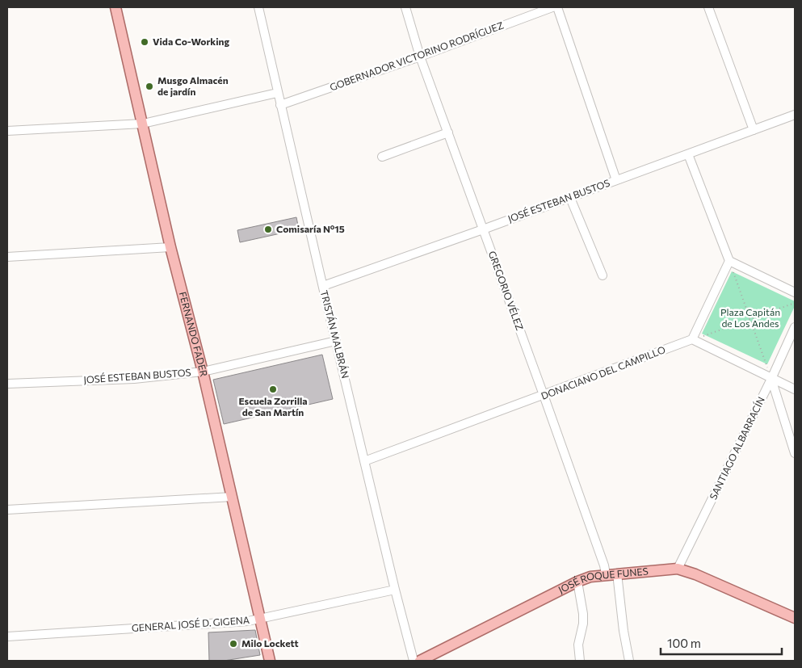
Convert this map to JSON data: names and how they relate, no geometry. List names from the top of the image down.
{
  "streets": {
    "main road": ["FERNANDO FADER", "JOSÉ ROQUE FUNES"],
    "street": [
      "GOBERNADOR VICTORINO RODRÍGUEZ",
      "JOSÉ ESTEBAN BUSTOS",
      "GREGORIO VÉLEZ",
      "TRISTÁN MALBRÁN",
      "DONACIANO DEL CAMPILLO",
      "SANTIAGO ALBARRACÍN",
      "GENERAL JOSÉ D. GIGENA"
    ]
  },
  "crossings": [
    ["GOBERNADOR VICTORINO RODRÍGUEZ", "GREGORIO VÉLEZ"],
    ["GOBERNADOR VICTORINO RODRÍGUEZ", "TRISTÁN MALBRÁN"],
    ["JOSÉ ESTEBAN BUSTOS", "GREGORIO VÉLEZ"],
    ["JOSÉ ESTEBAN BUSTOS", "FERNANDO FADER"],
    ["JOSÉ ESTEBAN BUSTOS", "TRISTÁN MALBRÁN"],
    ["GREGORIO VÉLEZ", "DONACIANO DEL CAMPILLO"],
    ["GREGORIO VÉLEZ", "JOSÉ ROQUE FUNES"],
    ["FERNANDO FADER", "GENERAL JOSÉ D. GIGENA"],
    ["TRISTÁN MALBRÁN", "DONACIANO DEL CAMPILLO"],
    ["TRISTÁN MALBRÁN", "GENERAL JOSÉ D. GIGENA"],
    ["SANTIAGO ALBARRACÍN", "JOSÉ ROQUE FUNES"]
  ],
  "parks": ["Plaza Capitán de Los Andes"],
  "places": [
    "Vida Co-Working",
    "Musgo Almacén de jardín",
    "Comisaría Nº15",
    "Escuela Zorrilla de San Martín",
    "Milo Lockett"
  ],
  "scale_bar": "100 m"
}
